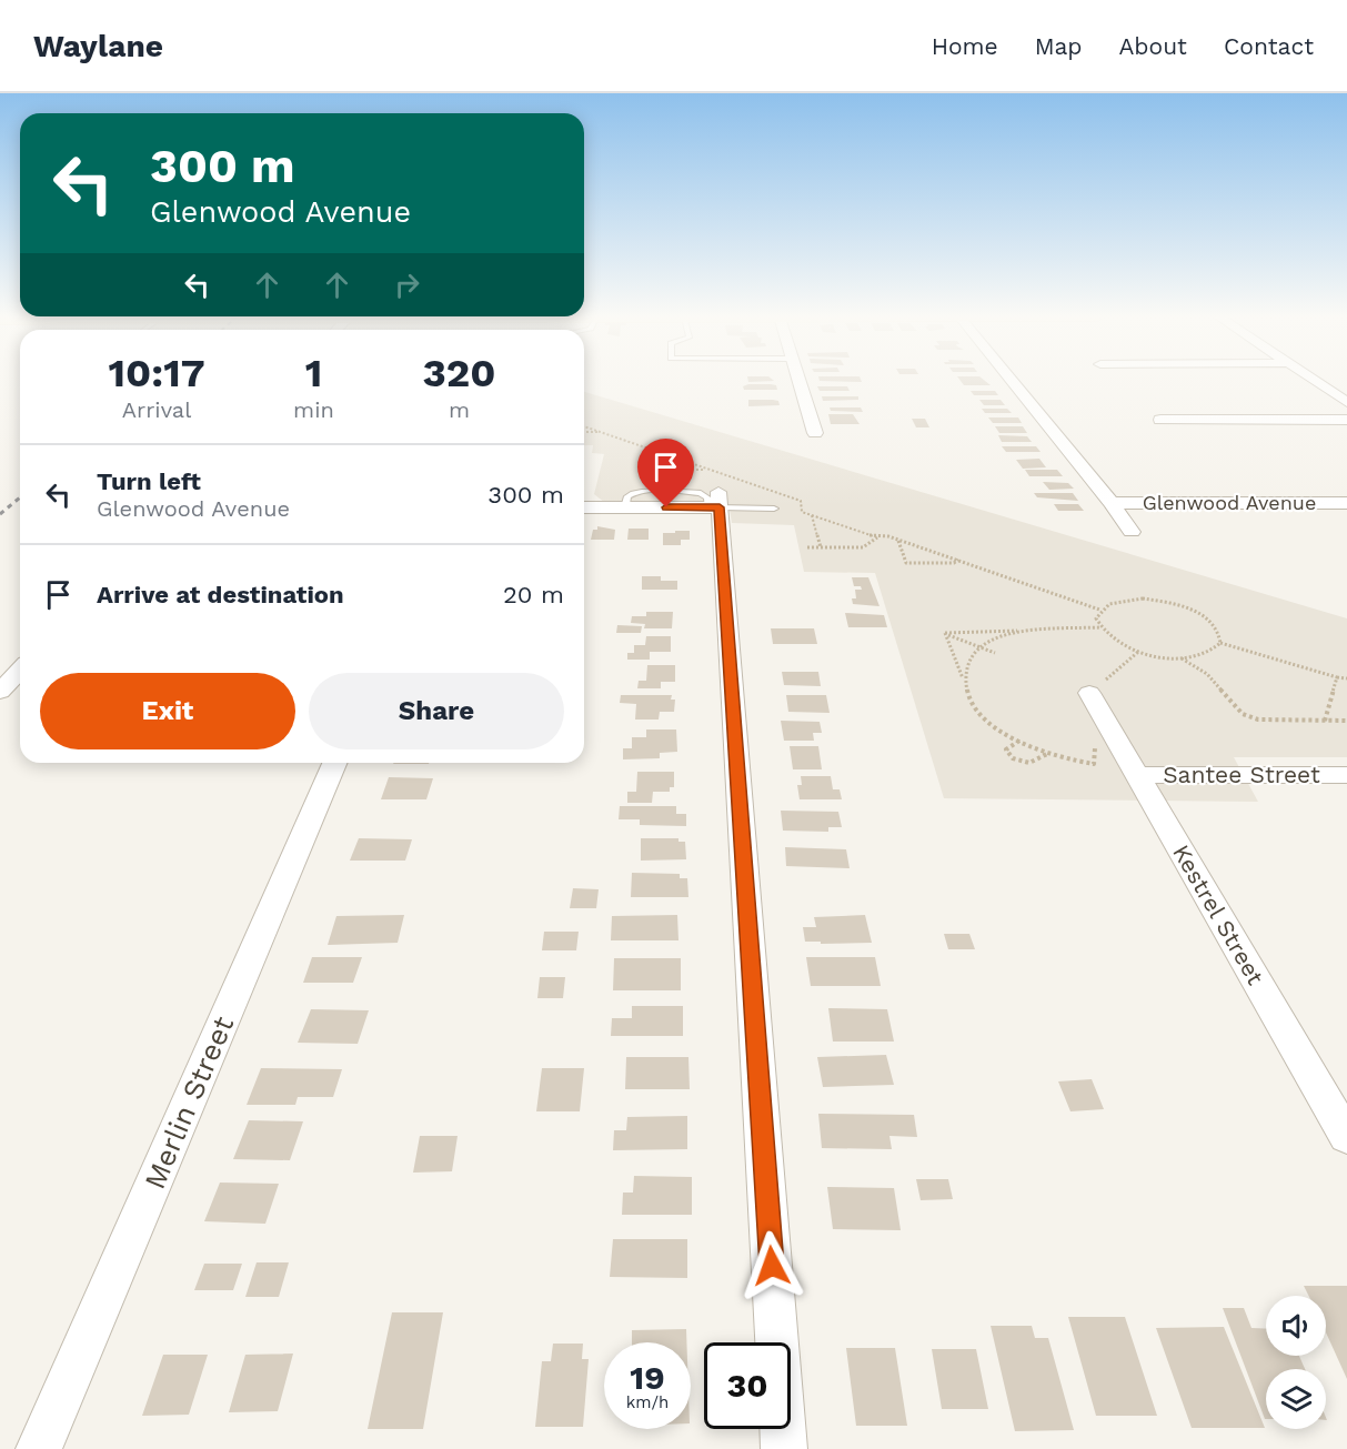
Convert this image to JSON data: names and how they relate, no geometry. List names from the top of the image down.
{
  "streets": {
    "street": [
      "Glenwood Avenue",
      "Santee Street",
      "Kestrel Street",
      "Merlin Street"
    ]
  },
  "crossings": [
    ["Santee Street", "Kestrel Street"]
  ],
  "page": {
    "header": "Waylane",
    "nav": [
      "Home",
      "Map",
      "About",
      "Contact"
    ],
    "turn": ["300 m", "Glenwood Avenue"],
    "eta": [
      "10:17",
      "Arrival",
      "1",
      "min",
      "320",
      "m"
    ],
    "list": [
      {
        "name": "Turn left",
        "note": "Glenwood Avenue",
        "value": "300 m"
      },
      {
        "name": "Arrive at destination",
        "value": "20 m"
      }
    ],
    "buttons": ["Exit", "Share"],
    "speed": "19 km/h",
    "limit": "30"
  }
}
